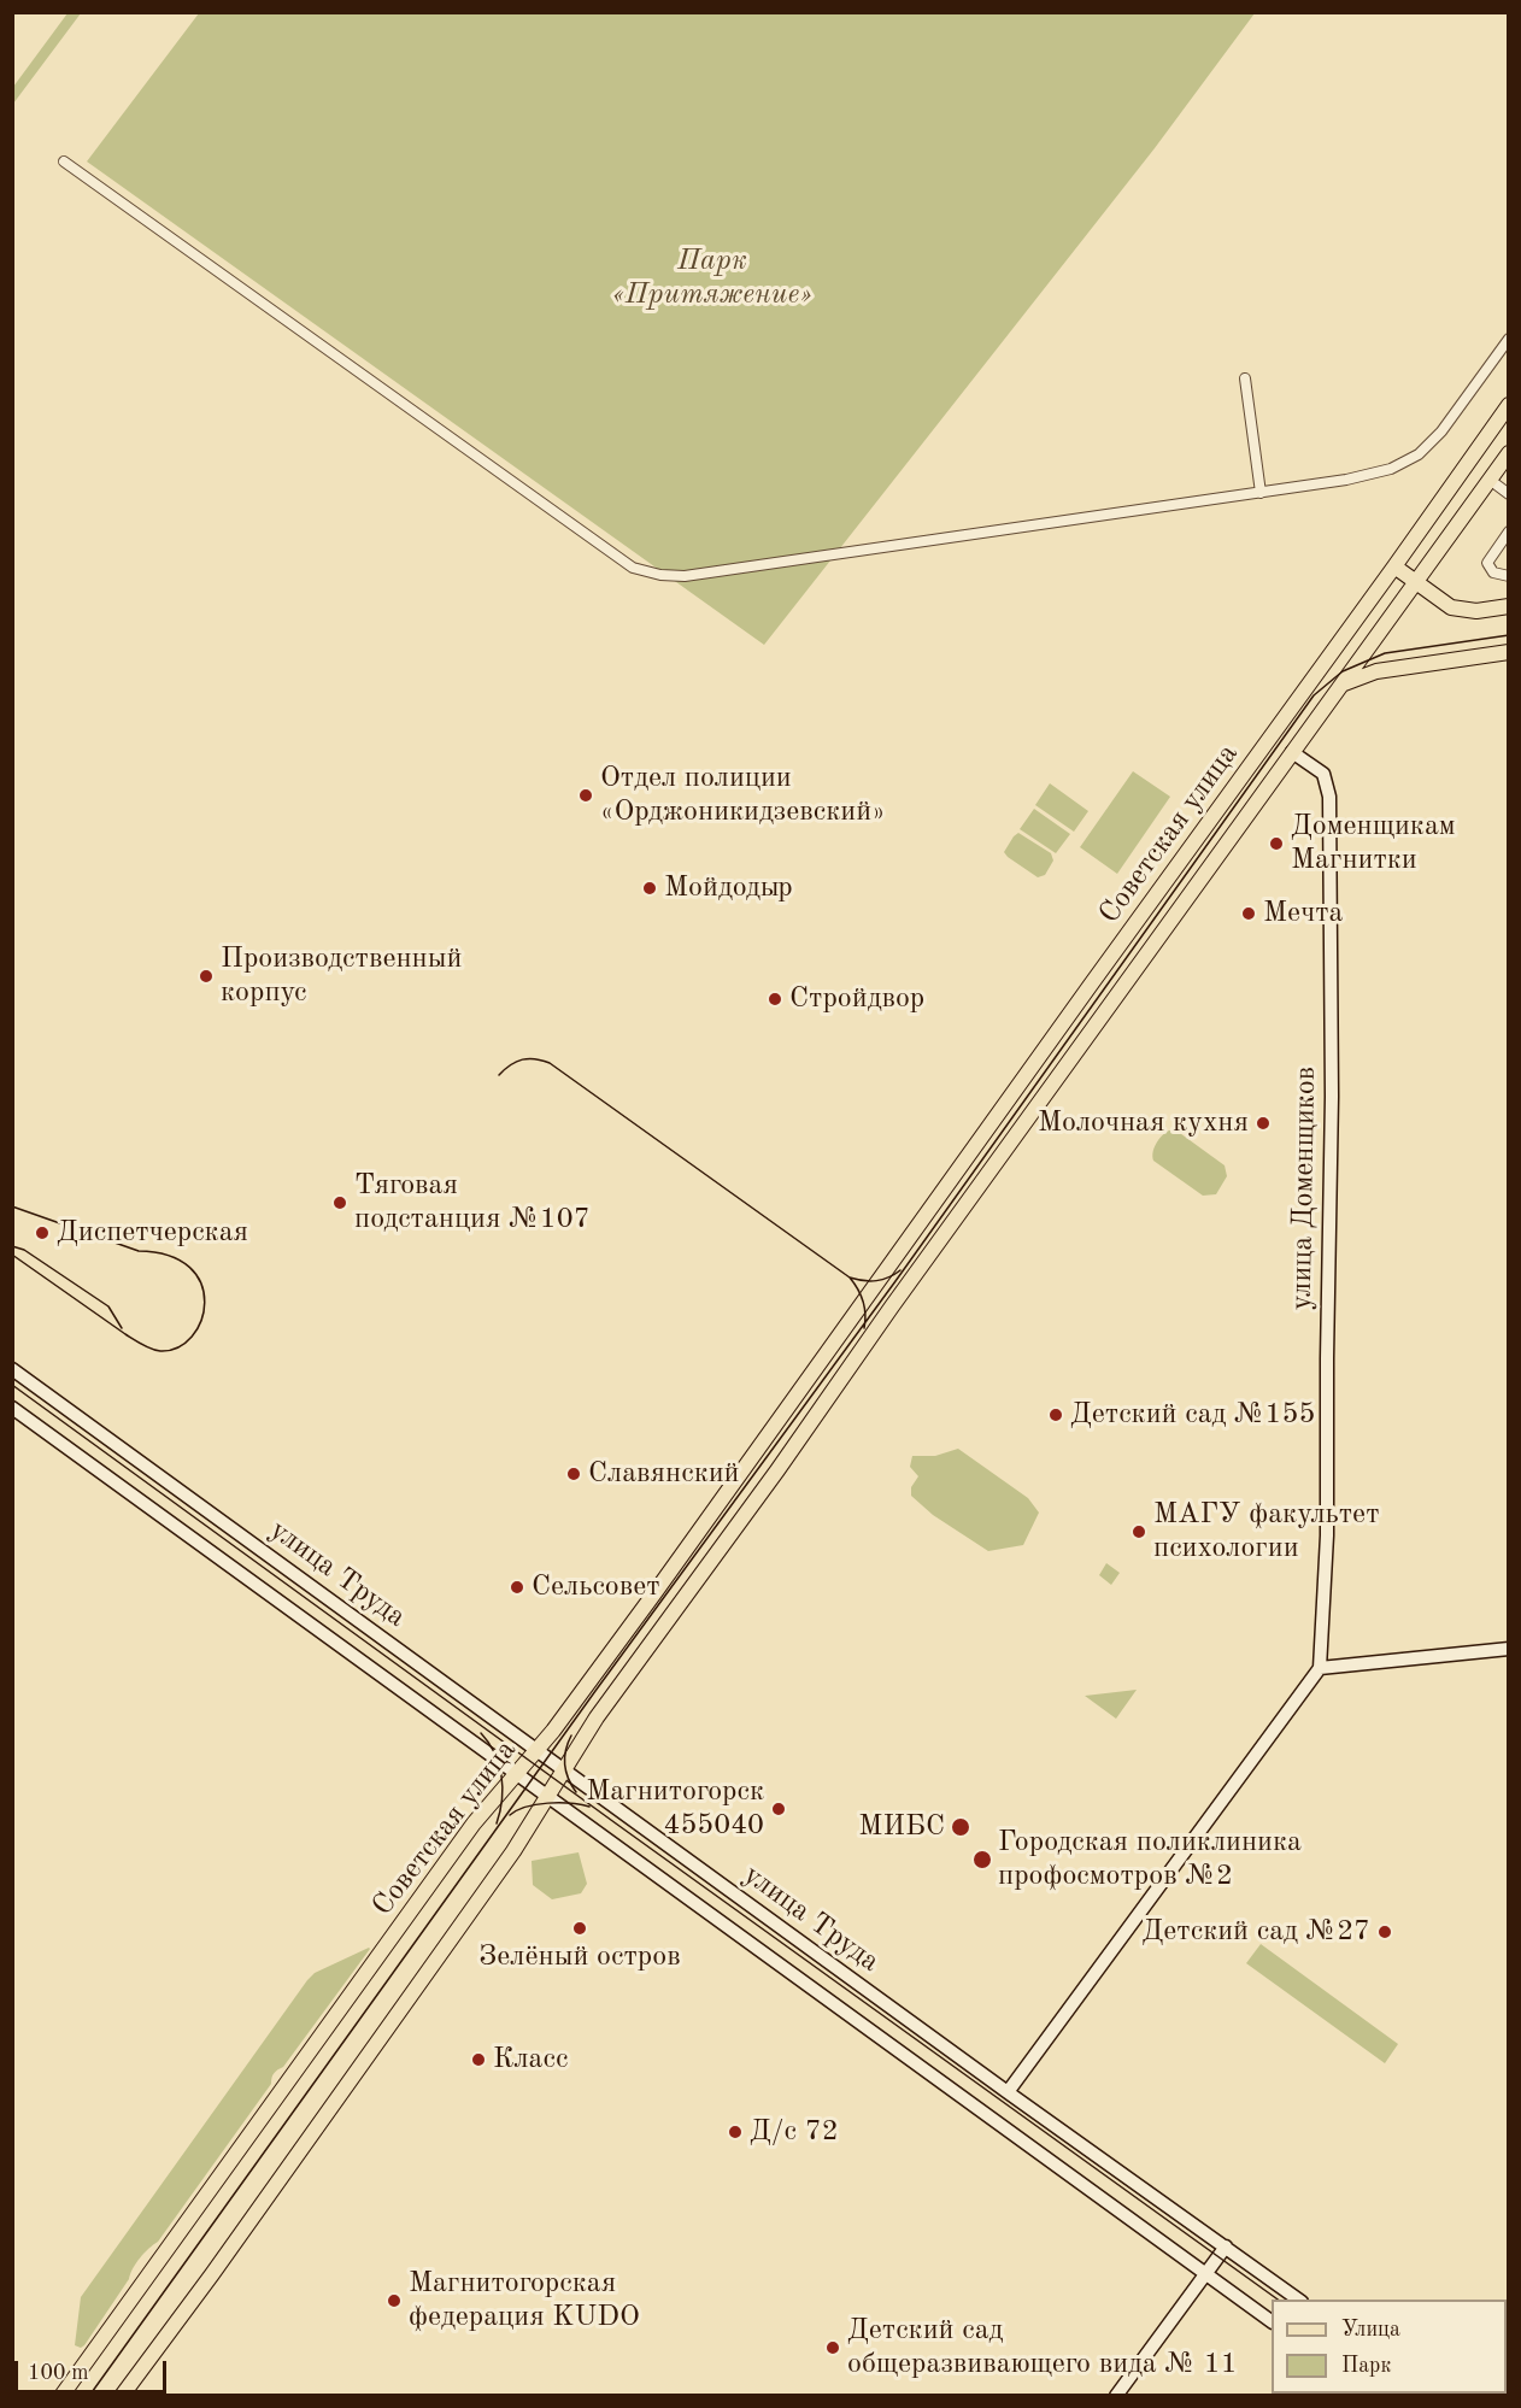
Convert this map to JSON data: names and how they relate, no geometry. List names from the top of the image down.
{
  "streets": {
    "main road": ["Советская улица", "улица Доменщиков", "улица Труда"]
  },
  "crossings": [
    ["Советская улица", "улица Доменщиков"],
    ["Советская улица", "улица Труда"]
  ],
  "parks": ["Парк «Притяжение»"],
  "places": [
    "Отдел полиции «Орджоникидзевский»",
    "Доменщикам Магнитки",
    "Мойдодыр",
    "Мечта",
    "Производственный корпус",
    "Стройдвор",
    "Молочная кухня",
    "Тяговая подстанция №107",
    "Диспетчерская",
    "Детский сад №155",
    "Славянский",
    "МАГУ факультет психологии",
    "Сельсовет",
    "Магнитогорск 455040",
    "МИБС",
    "Городская поликлиника профосмотров №2",
    "Зелёный остров",
    "Детский сад №27",
    "Класс",
    "Д/с 72",
    "Магнитогорская федерация KUDO",
    "Детский сад общеразвивающего вида № 11"
  ],
  "legend": ["Улица", "Парк"],
  "scale_bar": "100 m"
}
